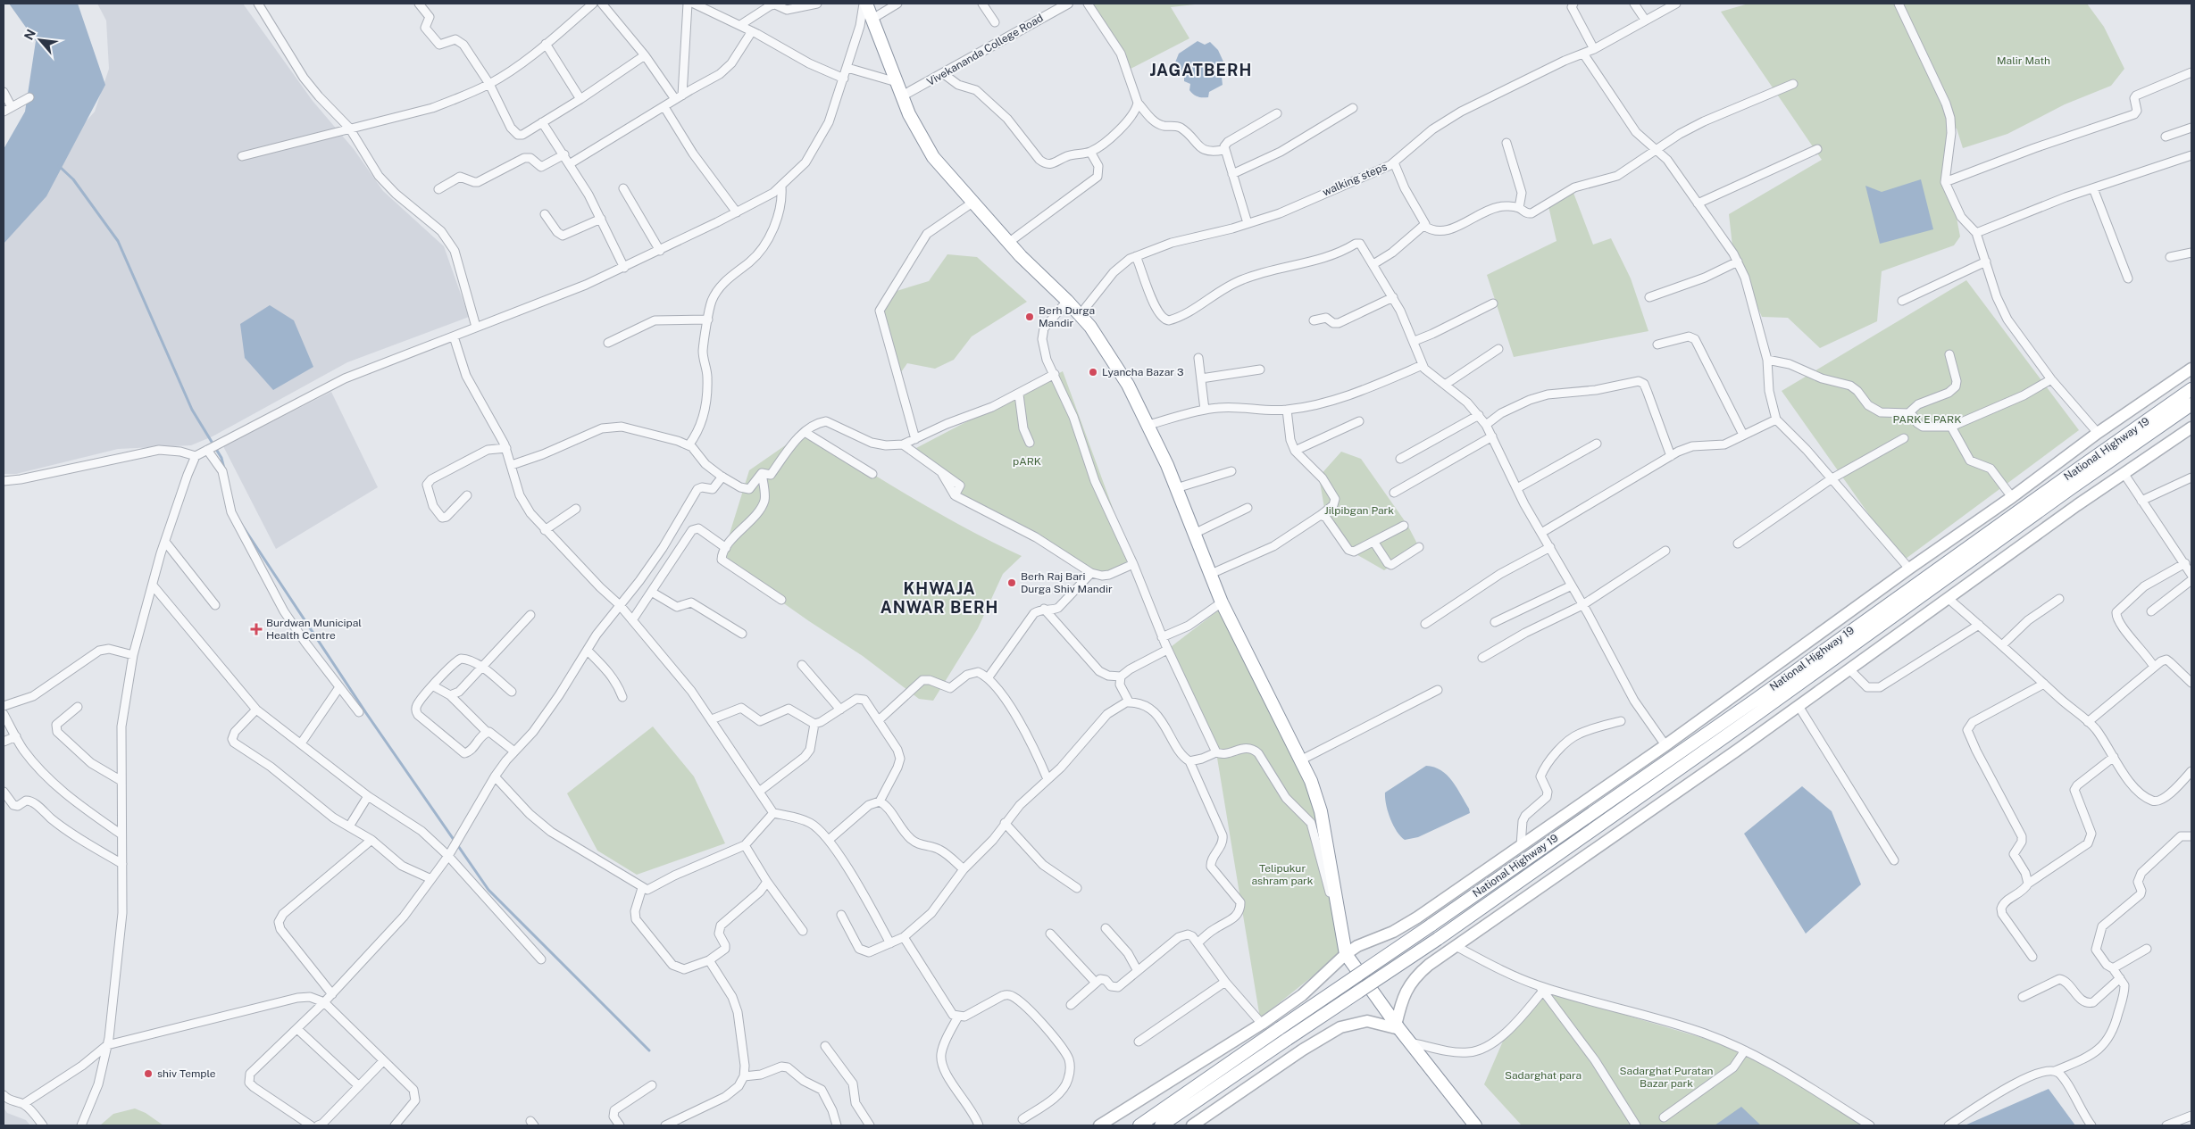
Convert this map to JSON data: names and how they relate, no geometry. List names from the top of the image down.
{
  "streets": {
    "highway": ["National Highway 19"],
    "street": ["Vivekananda College Road", "walking steps"]
  },
  "districts": ["JAGATBERH", "KHWAJA ANWAR BERH"],
  "parks": [
    "Malir Math",
    "PARK E PARK",
    "pARK",
    "Jilpibgan Park",
    "Telipukur ashram park",
    "Sadarghat Puratan Bazar park",
    "Sadarghat para"
  ],
  "places": {
    "other": [
      "Berh Durga Mandir",
      "Lyancha Bazar 3",
      "Berh Raj Bari Durga Shiv Mandir",
      "shiv Temple"
    ],
    "health": ["Burdwan Municipal Health Centre"]
  },
  "north": "top left"
}
